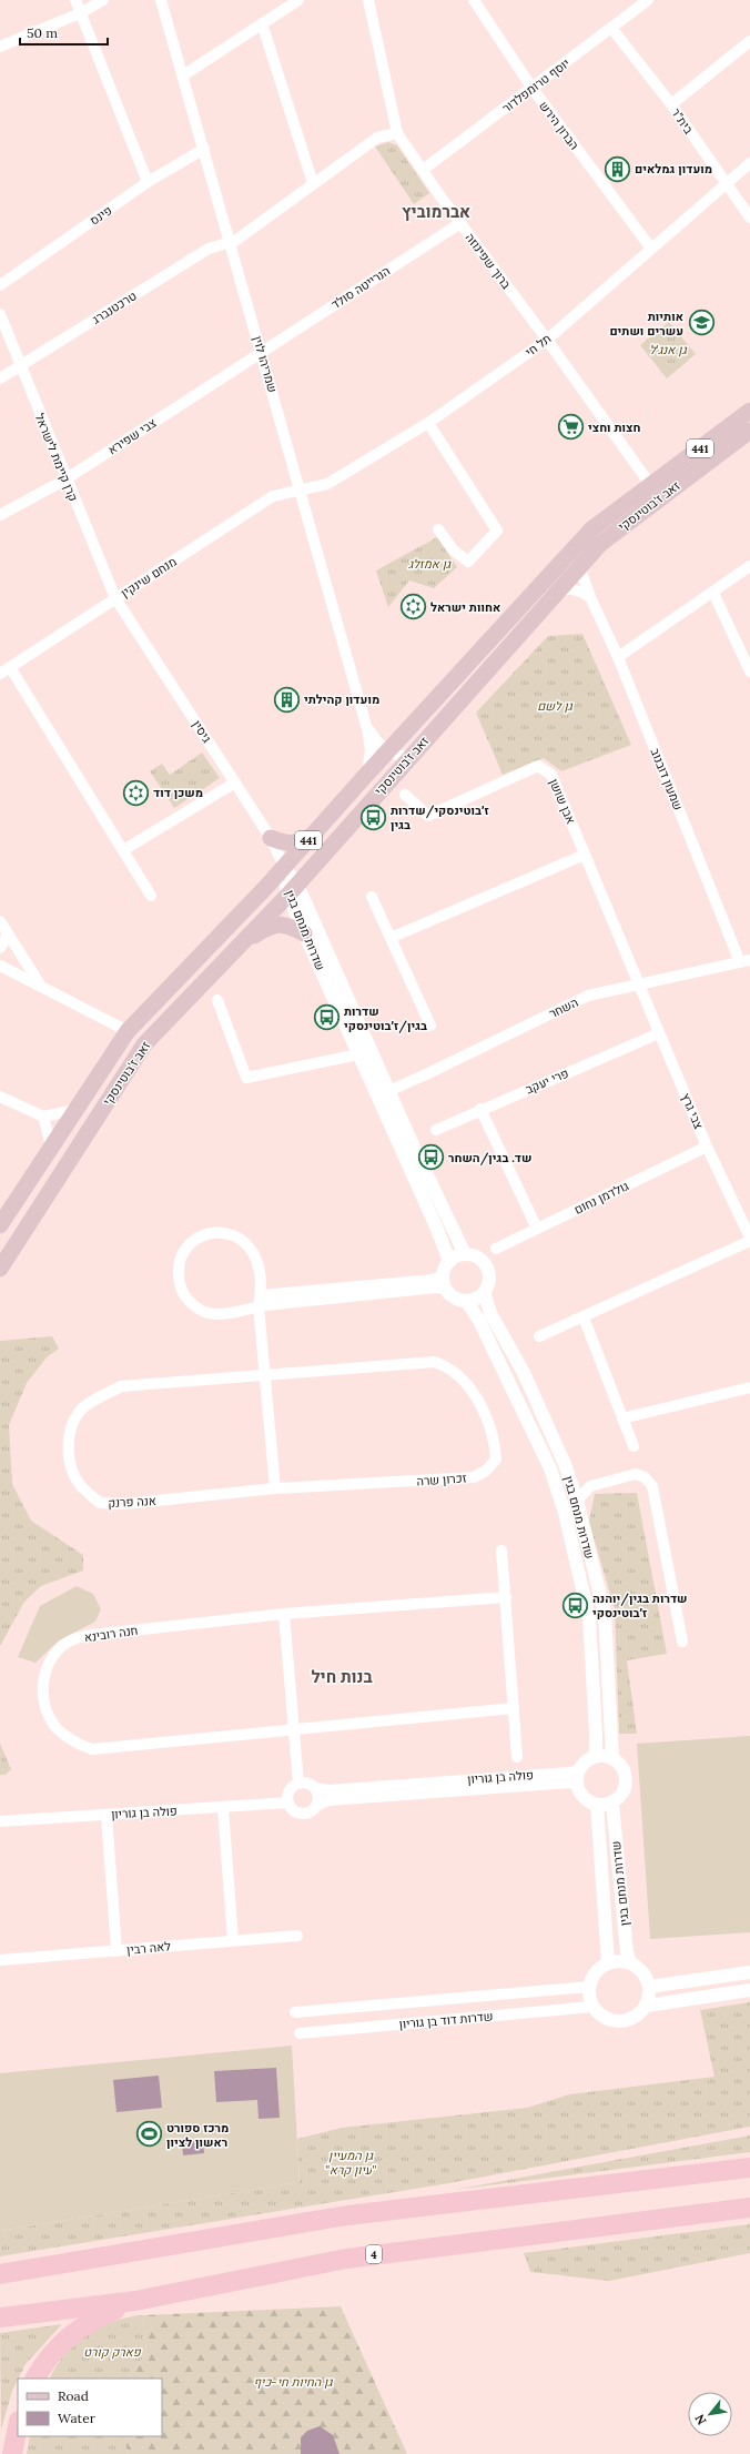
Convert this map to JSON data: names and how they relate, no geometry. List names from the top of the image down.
{
  "streets": {
    "highway": ["4"],
    "main road": ["441", "זאב ז'בוטינסקי"],
    "street": [
      "יוסף טרומפלדור",
      "בית\"ר",
      "הברון הירש",
      "פינס",
      "ברוך שפינוזה",
      "הנרייטה סולד",
      "טרכטנברג",
      "תל חי",
      "שמריהו לוין",
      "צבי שפירא",
      "קרן קיימת לישראל",
      "מנחם שינקין",
      "גיסין",
      "שמעון דובנוב",
      "אבן שושן",
      "שדרות מנחם בגין",
      "השחר",
      "פרי יעקב",
      "צבי גרץ",
      "גולדמן נחום",
      "זכרון שרה",
      "אנה פרנק",
      "חנה רובינא",
      "פולה בן גוריון",
      "לאה רבין",
      "שדרות דוד בן גוריון"
    ]
  },
  "crossings": [
    ["יוסף טרומפלדור", "בית\"ר"],
    ["יוסף טרומפלדור", "הברון הירש"],
    ["יוסף טרומפלדור", "ברוך שפינוזה"],
    ["בית\"ר", "תל חי"],
    ["הברון הירש", "תל חי"],
    ["פינס", "שמריהו לוין"],
    ["ברוך שפינוזה", "הנרייטה סולד"],
    ["ברוך שפינוזה", "טרכטנברג"],
    ["ברוך שפינוזה", "תל חי"],
    ["ברוך שפינוזה", "זאב ז'בוטינסקי"],
    ["הנרייטה סולד", "שמריהו לוין"],
    ["הנרייטה סולד", "צבי שפירא"],
    ["טרכטנברג", "שמריהו לוין"],
    ["טרכטנברג", "קרן קיימת לישראל"],
    ["תל חי", "שמריהו לוין"],
    ["תל חי", "מנחם שינקין"],
    ["שמריהו לוין", "צבי שפירא"],
    ["שמריהו לוין", "זאב ז'בוטינסקי"],
    ["שמריהו לוין", "מנחם שינקין"],
    ["צבי שפירא", "קרן קיימת לישראל"],
    ["קרן קיימת לישראל", "מנחם שינקין"],
    ["קרן קיימת לישראל", "גיסין"],
    ["זאב ז'בוטינסקי", "גיסין"],
    ["זאב ז'בוטינסקי", "שמעון דובנוב"],
    ["זאב ז'בוטינסקי", "שדרות מנחם בגין"],
    ["מנחם שינקין", "גיסין"],
    ["גיסין", "שדרות מנחם בגין"],
    ["שמעון דובנוב", "השחר"],
    ["אבן שושן", "השחר"],
    ["אבן שושן", "צבי גרץ"],
    ["שדרות מנחם בגין", "השחר"],
    ["שדרות מנחם בגין", "פולה בן גוריון"],
    ["שדרות מנחם בגין", "שדרות דוד בן גוריון"],
    ["השחר", "צבי גרץ"],
    ["פרי יעקב", "צבי גרץ"],
    ["צבי גרץ", "גולדמן נחום"],
    ["זכרון שרה", "אנה פרנק"]
  ],
  "districts": ["אברמוביץ", "בנות חיל"],
  "parks": [
    "גן אנג'ל",
    "גן אמזלג",
    "גן לשם",
    "גן המעיין \"עיון קרא\"",
    "פארק קורט",
    "גן החיות חי-כיף"
  ],
  "places": {
    "building": ["מועדון גמלאים", "מועדון קהילתי"],
    "school or university": ["אותיות עשרים ושתים"],
    "supermarket": ["חצות וחצי"],
    "synagogue": ["אחוות ישראל", "משכן דוד"],
    "bus stop": [
      "ז׳בוטינסקי/שדרות בגין",
      "שדרות בגין/ז׳בוטינסקי",
      "שד. בגין/השחר",
      "שדרות בגין/יוהנה ז׳בוטינסקי"
    ],
    "sports": ["מרכז ספורט ראשון לציון"]
  },
  "legend": ["Road", "Water"],
  "scale_bar": "50 m",
  "north": "bottom left"
}
